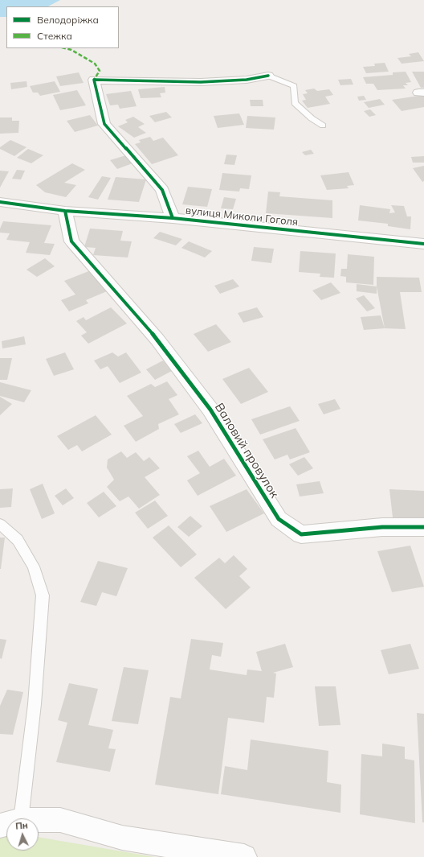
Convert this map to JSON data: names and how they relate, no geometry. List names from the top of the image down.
{
  "streets": {
    "street": ["вулиця Миколи Гоголя", "Валовий провулок"]
  },
  "crossings": [
    ["вулиця Миколи Гоголя", "Валовий провулок"]
  ],
  "legend": ["Велодоріжка", "Стежка"],
  "north": "top"
}
